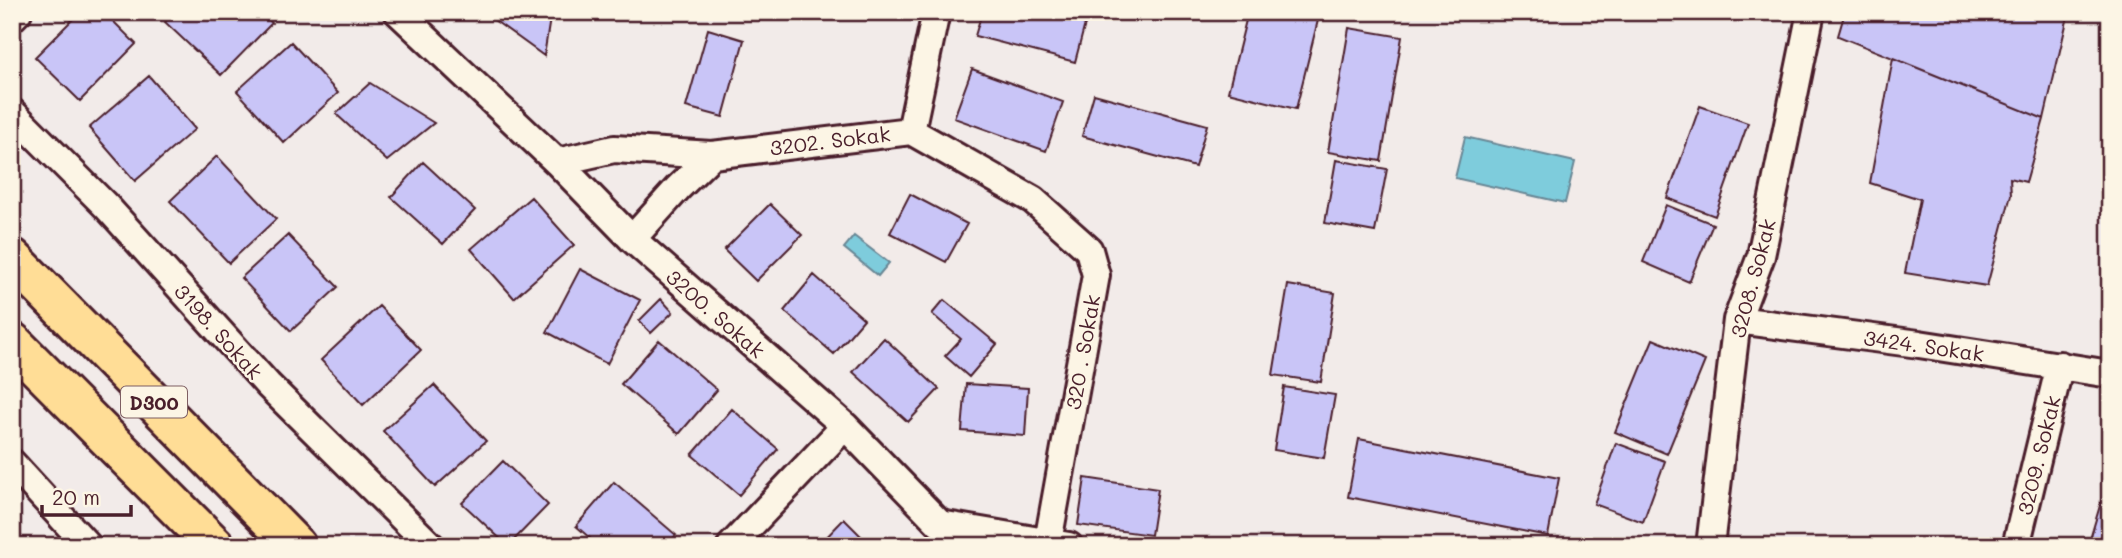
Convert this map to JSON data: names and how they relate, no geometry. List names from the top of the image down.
{
  "streets": {
    "highway": ["D300"],
    "street": [
      "3202. Sokak",
      "3208. Sokak",
      "3200. Sokak",
      "3198. Sokak",
      "3424. Sokak",
      "320 . Sokak",
      "3209. Sokak"
    ]
  },
  "crossings": [
    ["3202. Sokak", "3200. Sokak"],
    ["3202. Sokak", "320 . Sokak"],
    ["3208. Sokak", "3424. Sokak"],
    ["3200. Sokak", "320 . Sokak"],
    ["3424. Sokak", "3209. Sokak"]
  ],
  "scale_bar": "20 m"
}
